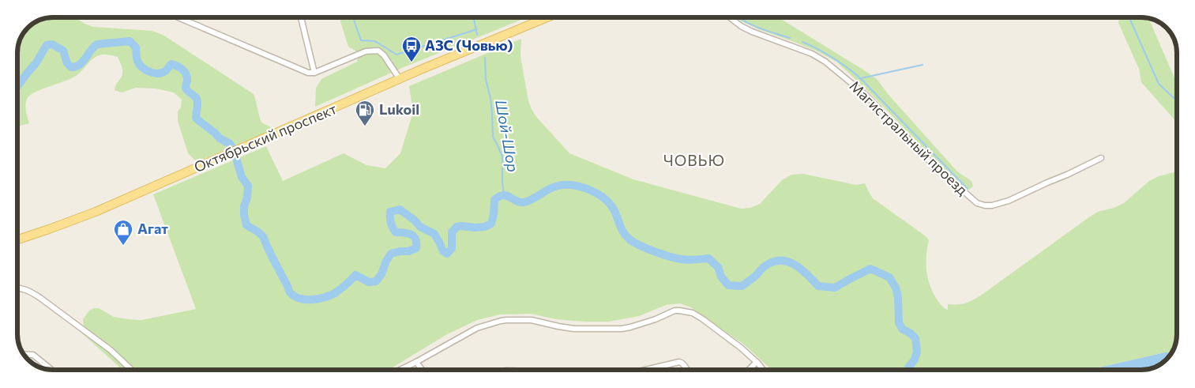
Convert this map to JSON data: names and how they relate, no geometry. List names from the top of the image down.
{
  "streets": {
    "main road": ["Октябрьский проспект"],
    "street": ["Магистральный проезд"]
  },
  "districts": ["ЧОВЬЮ"],
  "water": ["Шой-Шор"],
  "places": {
    "bus stop": ["АЗС (Човью)"],
    "fuel station": ["Lukoil"],
    "shop": ["Агат"]
  }
}
